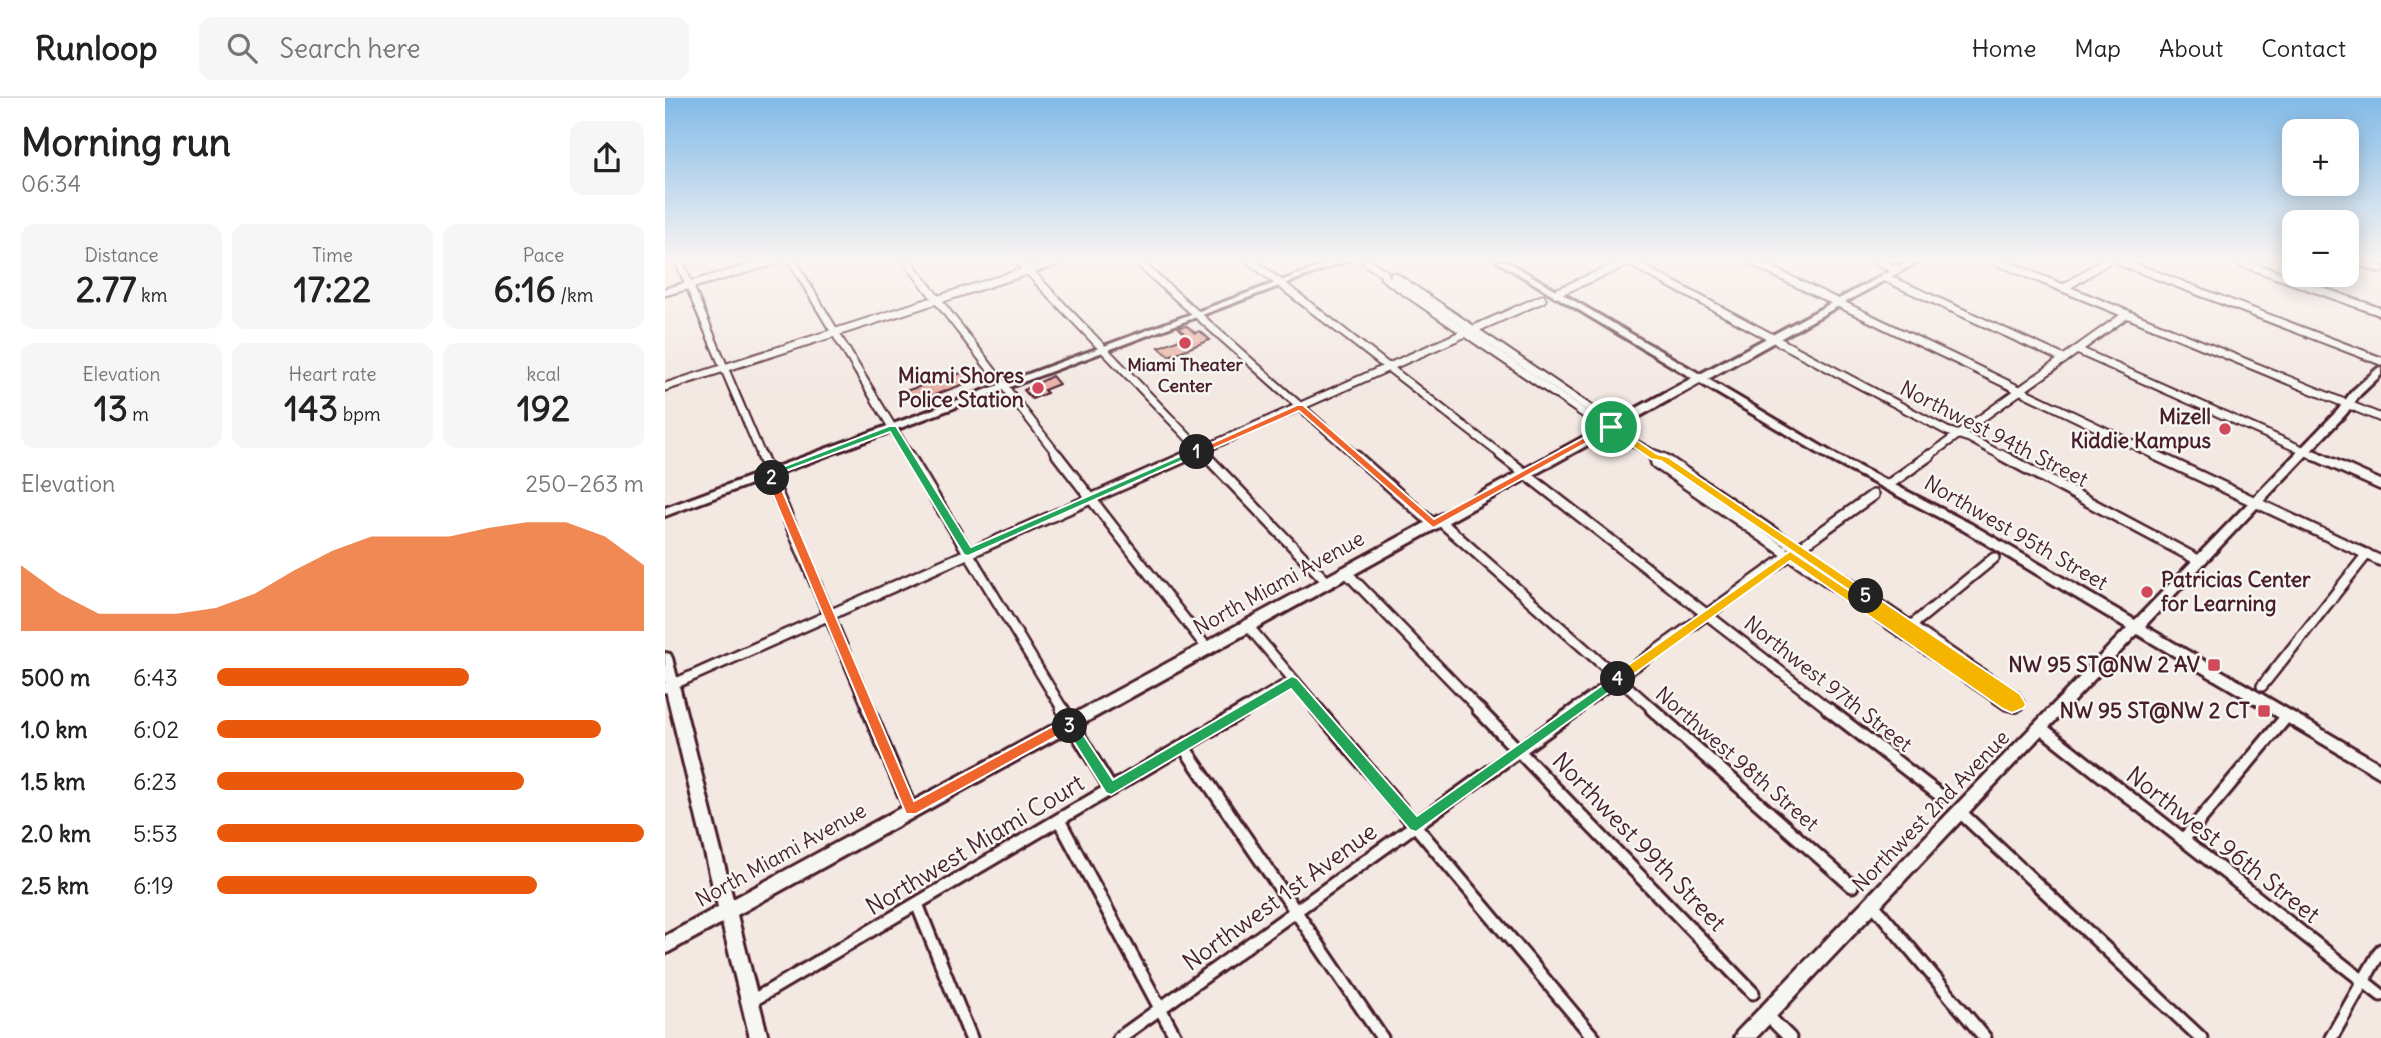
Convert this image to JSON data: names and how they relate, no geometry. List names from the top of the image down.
{
  "streets": {
    "main road": ["Northwest 95th Street", "North Miami Avenue", "Northwest 2nd Avenue"],
    "street": [
      "Northwest 94th Street",
      "Northwest 97th Street",
      "Northwest 98th Street",
      "Northwest 99th Street",
      "Northwest Miami Court",
      "Northwest 96th Street",
      "Northwest 1st Avenue"
    ]
  },
  "crossings": [
    ["Northwest 94th Street", "North Miami Avenue"],
    ["Northwest 94th Street", "Northwest 2nd Avenue"],
    ["Northwest 95th Street", "North Miami Avenue"],
    ["Northwest 95th Street", "Northwest 2nd Avenue"],
    ["North Miami Avenue", "Northwest 97th Street"],
    ["North Miami Avenue", "Northwest 98th Street"],
    ["North Miami Avenue", "Northwest 99th Street"],
    ["Northwest 97th Street", "Northwest 1st Avenue"],
    ["Northwest 98th Street", "Northwest 1st Avenue"],
    ["Northwest 2nd Avenue", "Northwest 96th Street"],
    ["Northwest 99th Street", "Northwest 1st Avenue"]
  ],
  "places": {
    "other": [
      "Miami Theater Center",
      "Miami Shores Police Station",
      "Mizell Kiddie Kampus",
      "Patricias Center for Learning"
    ],
    "transit": ["NW 95 ST@NW 2 AV", "NW 95 ST@NW 2 CT"]
  },
  "page": {
    "header": "Runloop",
    "search": "Search here",
    "nav": [
      "Home",
      "Map",
      "About",
      "Contact"
    ],
    "heading": ["Morning run", "06:34"],
    "map_buttons": ["+", "−"],
    "stats": [
      ["Distance", "2.77 km"],
      ["Time", "17:22"],
      ["Pace", "6:16 /km"],
      ["Elevation", "13 m"],
      ["Heart rate", "143 bpm"],
      ["kcal", "192"]
    ],
    "pins": [
      "1",
      "2",
      "5",
      "4",
      "3"
    ],
    "chart": ["Elevation", "250–263 m"],
    "list": [
      {
        "name": "500 m",
        "note": "6:43"
      },
      {
        "name": "1.0 km",
        "note": "6:02"
      },
      {
        "name": "1.5 km",
        "note": "6:23"
      },
      {
        "name": "2.0 km",
        "note": "5:53"
      },
      {
        "name": "2.5 km",
        "note": "6:19"
      }
    ]
  }
}
